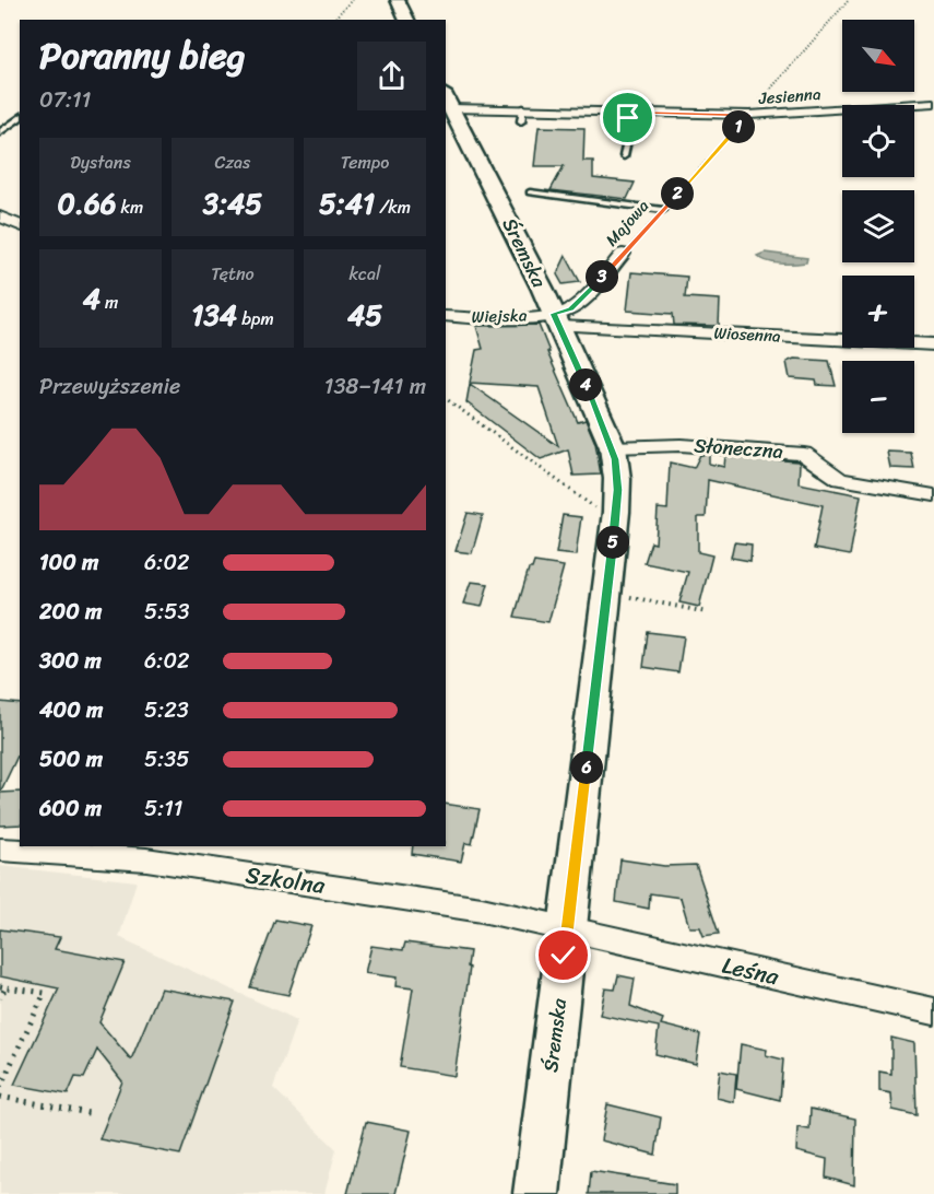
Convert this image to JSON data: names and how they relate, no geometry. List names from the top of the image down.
{
  "streets": {
    "main road": ["Śremska"],
    "street": [
      "Jesienna",
      "Majowa",
      "Wiejska",
      "Wiosenna",
      "Słoneczna",
      "Szkolna",
      "Leśna"
    ]
  },
  "crossings": [
    ["Jesienna", "Majowa"],
    ["Jesienna", "Śremska"],
    ["Majowa", "Śremska"],
    ["Majowa", "Wiejska"],
    ["Majowa", "Wiosenna"],
    ["Śremska", "Wiejska"],
    ["Śremska", "Wiosenna"],
    ["Śremska", "Słoneczna"],
    ["Śremska", "Szkolna"],
    ["Śremska", "Leśna"],
    ["Wiejska", "Wiosenna"],
    ["Szkolna", "Leśna"]
  ],
  "north": "bottom right",
  "page": {
    "map_buttons": ["+", "−"],
    "heading": ["Poranny bieg", "07:11"],
    "pins": [
      "1",
      "2",
      "3",
      "4",
      "5",
      "6"
    ],
    "stats": [
      ["Dystans", "0.66 km"],
      ["Czas", "3:45"],
      ["Tempo", "5:41 /km"],
      ["4 m"],
      ["Tętno", "134 bpm"],
      ["kcal", "45"]
    ],
    "chart": ["Przewyższenie", "138–141 m"],
    "list": [
      {
        "name": "100 m",
        "note": "6:02"
      },
      {
        "name": "200 m",
        "note": "5:53"
      },
      {
        "name": "300 m",
        "note": "6:02"
      },
      {
        "name": "400 m",
        "note": "5:23"
      },
      {
        "name": "500 m",
        "note": "5:35"
      },
      {
        "name": "600 m",
        "note": "5:11"
      }
    ]
  }
}
